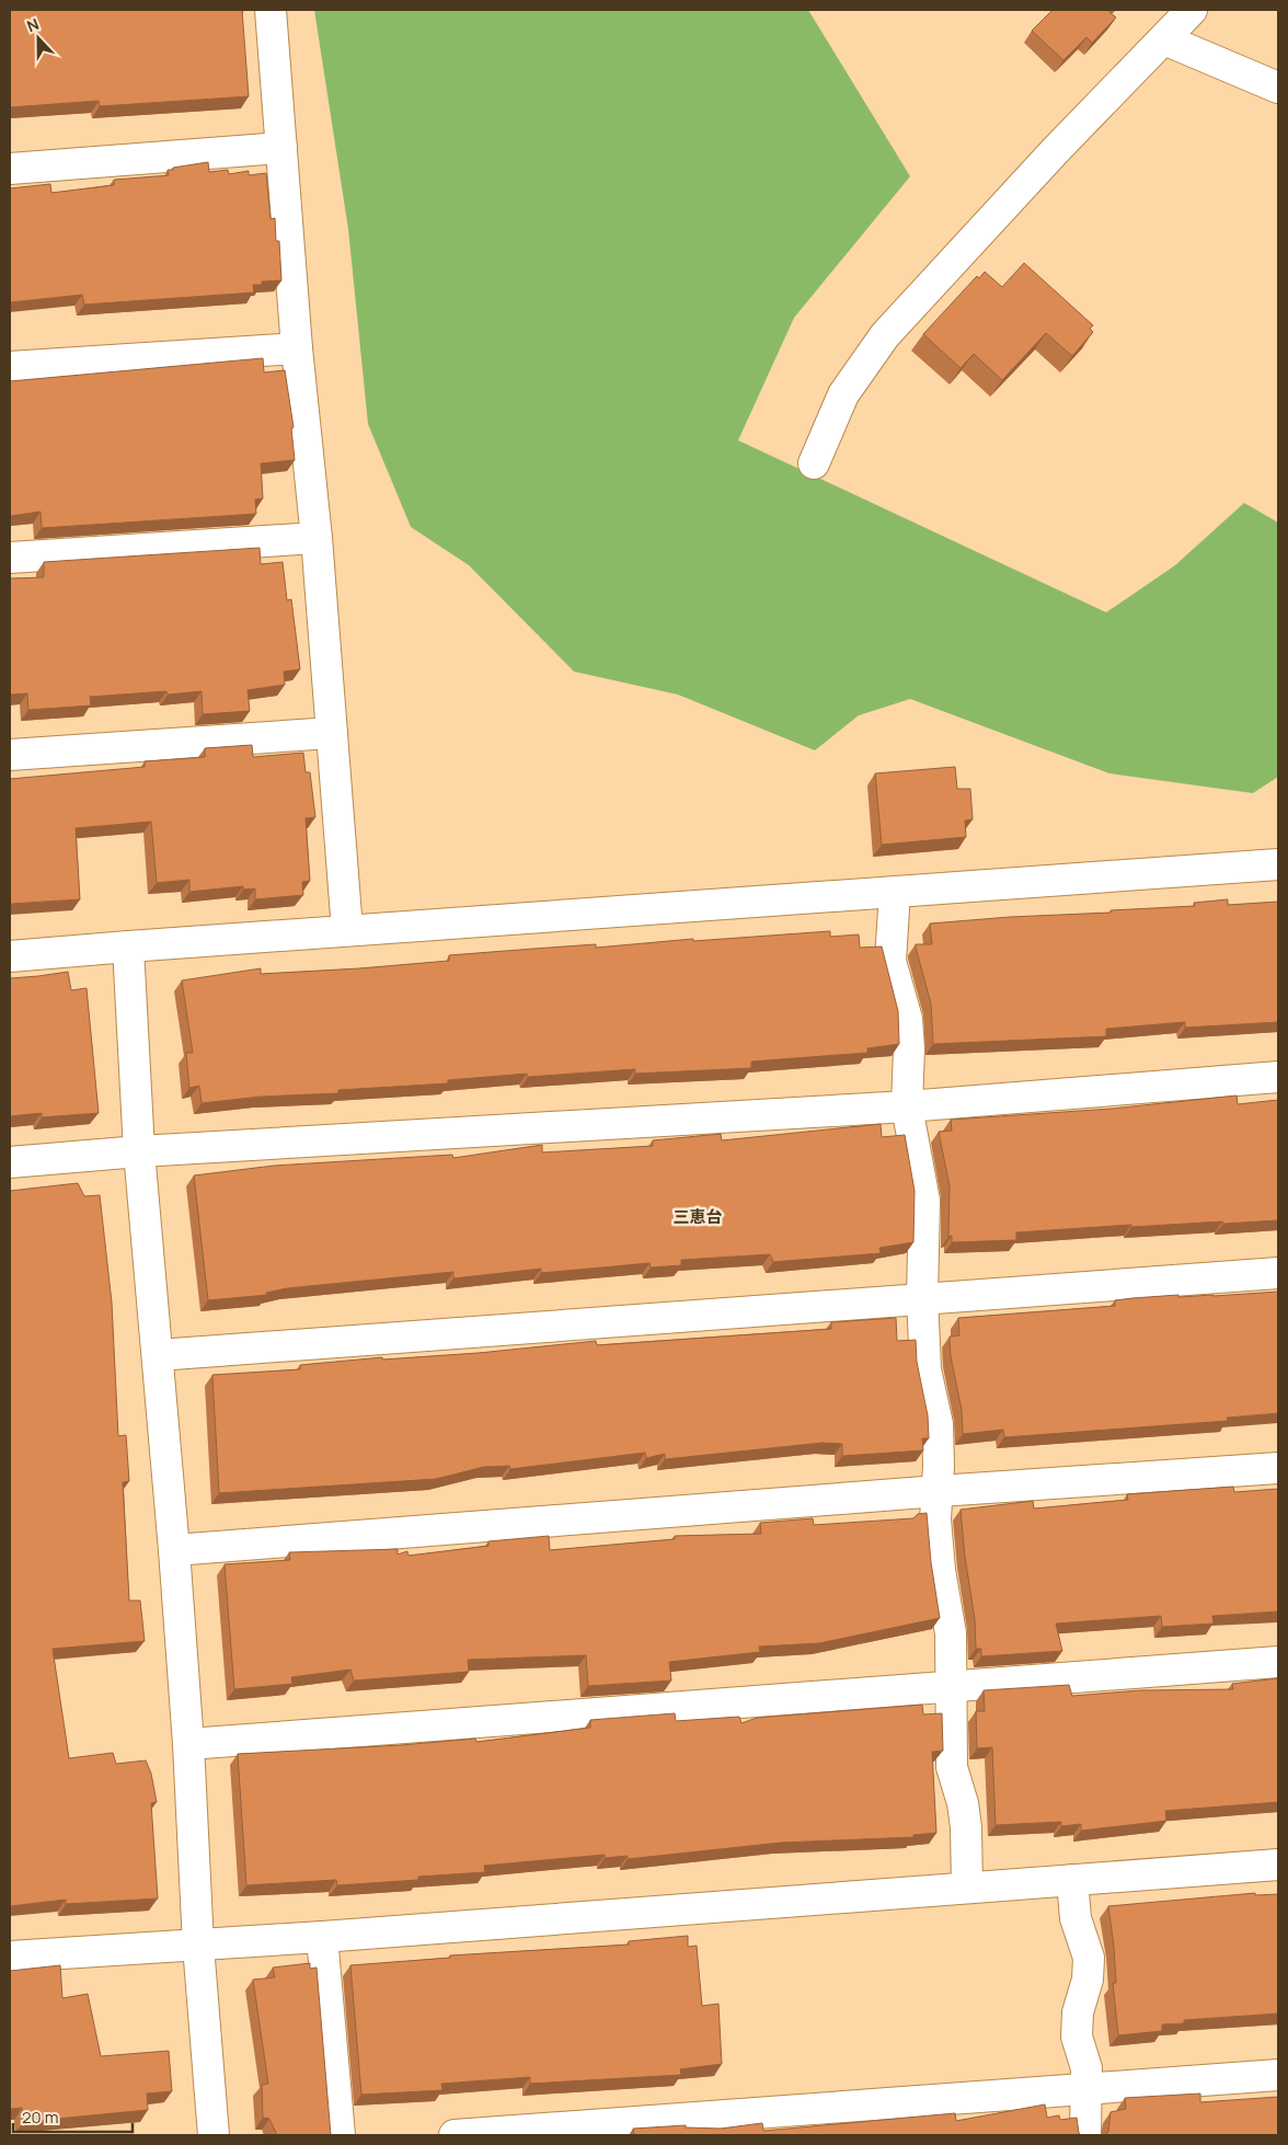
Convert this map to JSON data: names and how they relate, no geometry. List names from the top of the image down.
{
  "districts": ["三恵台"],
  "scale_bar": "20 m",
  "north": "top"
}
